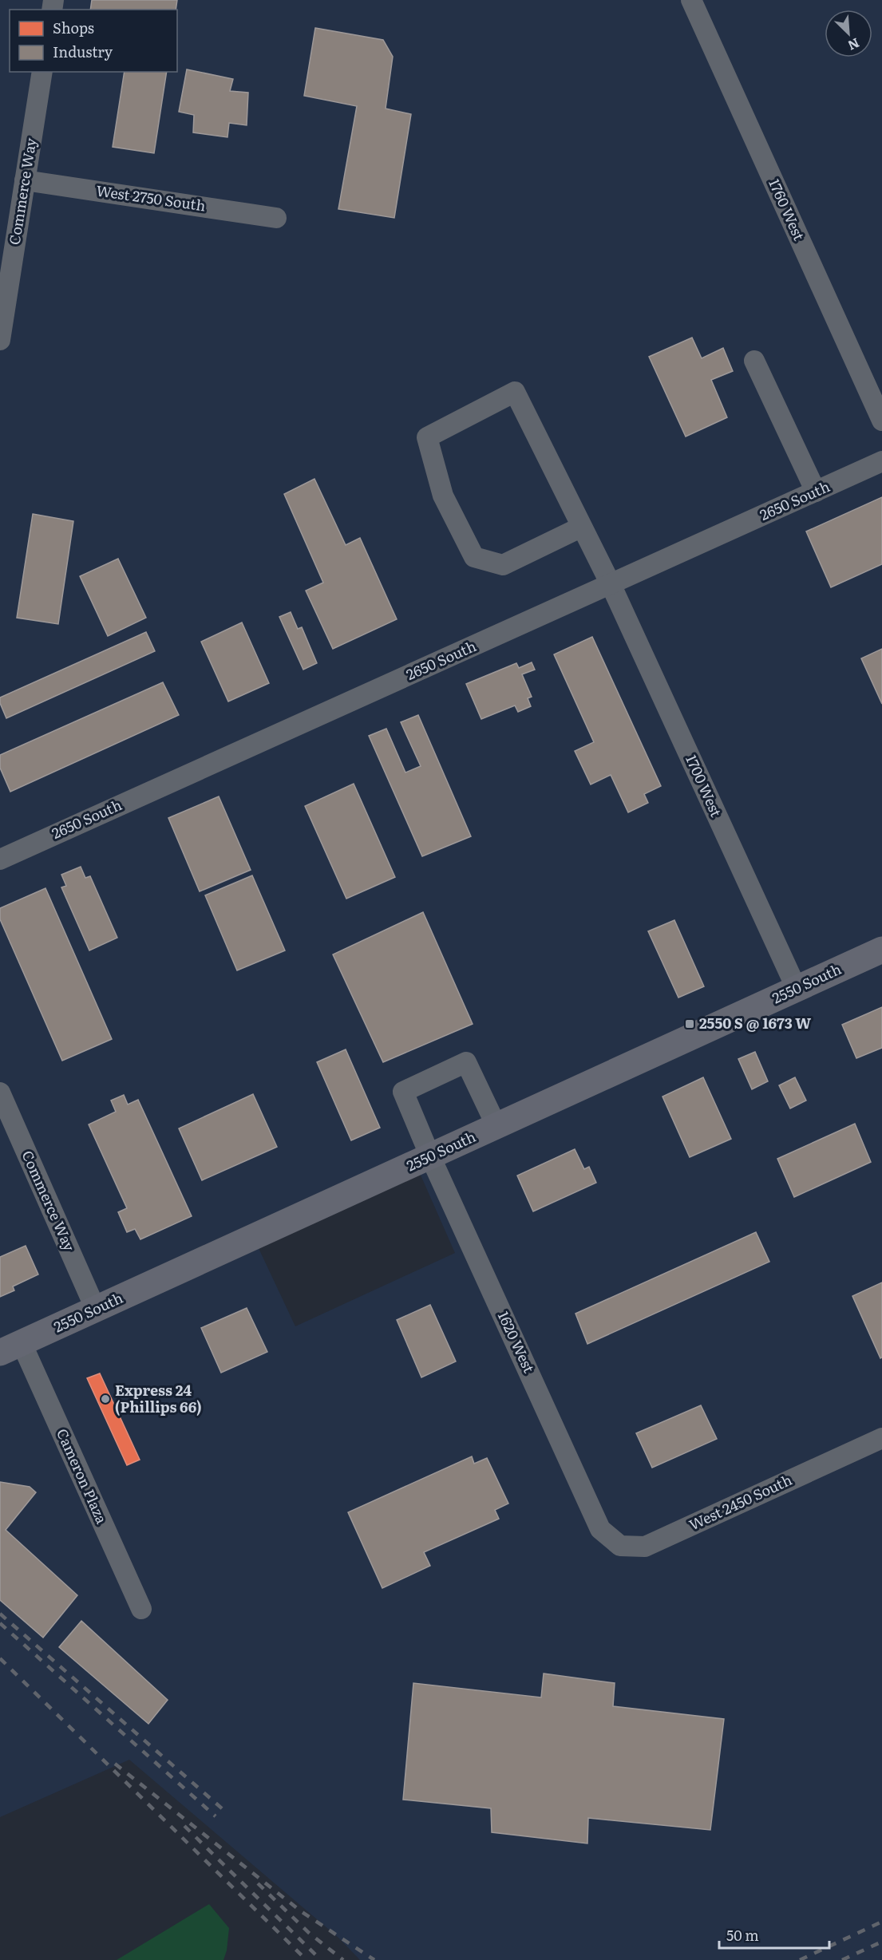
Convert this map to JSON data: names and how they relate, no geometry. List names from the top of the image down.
{
  "streets": {
    "main road": ["2550 South"],
    "street": [
      "Commerce Way",
      "West 2750 South",
      "1760 West",
      "2650 South",
      "1700 West",
      "1620 West",
      "Cameron Plaza",
      "West 2450 South"
    ]
  },
  "crossings": [
    ["Commerce Way", "West 2750 South"],
    ["Commerce Way", "2550 South"],
    ["2650 South", "1700 West"],
    ["1700 West", "2550 South"],
    ["2550 South", "1620 West"],
    ["2550 South", "Cameron Plaza"],
    ["1620 West", "West 2450 South"]
  ],
  "places": {
    "transit": ["2550 S @ 1673 W"],
    "other": ["Express 24 (Phillips 66)"]
  },
  "legend": ["Shops", "Industry"],
  "scale_bar": "50 m",
  "north": "bottom right"
}
